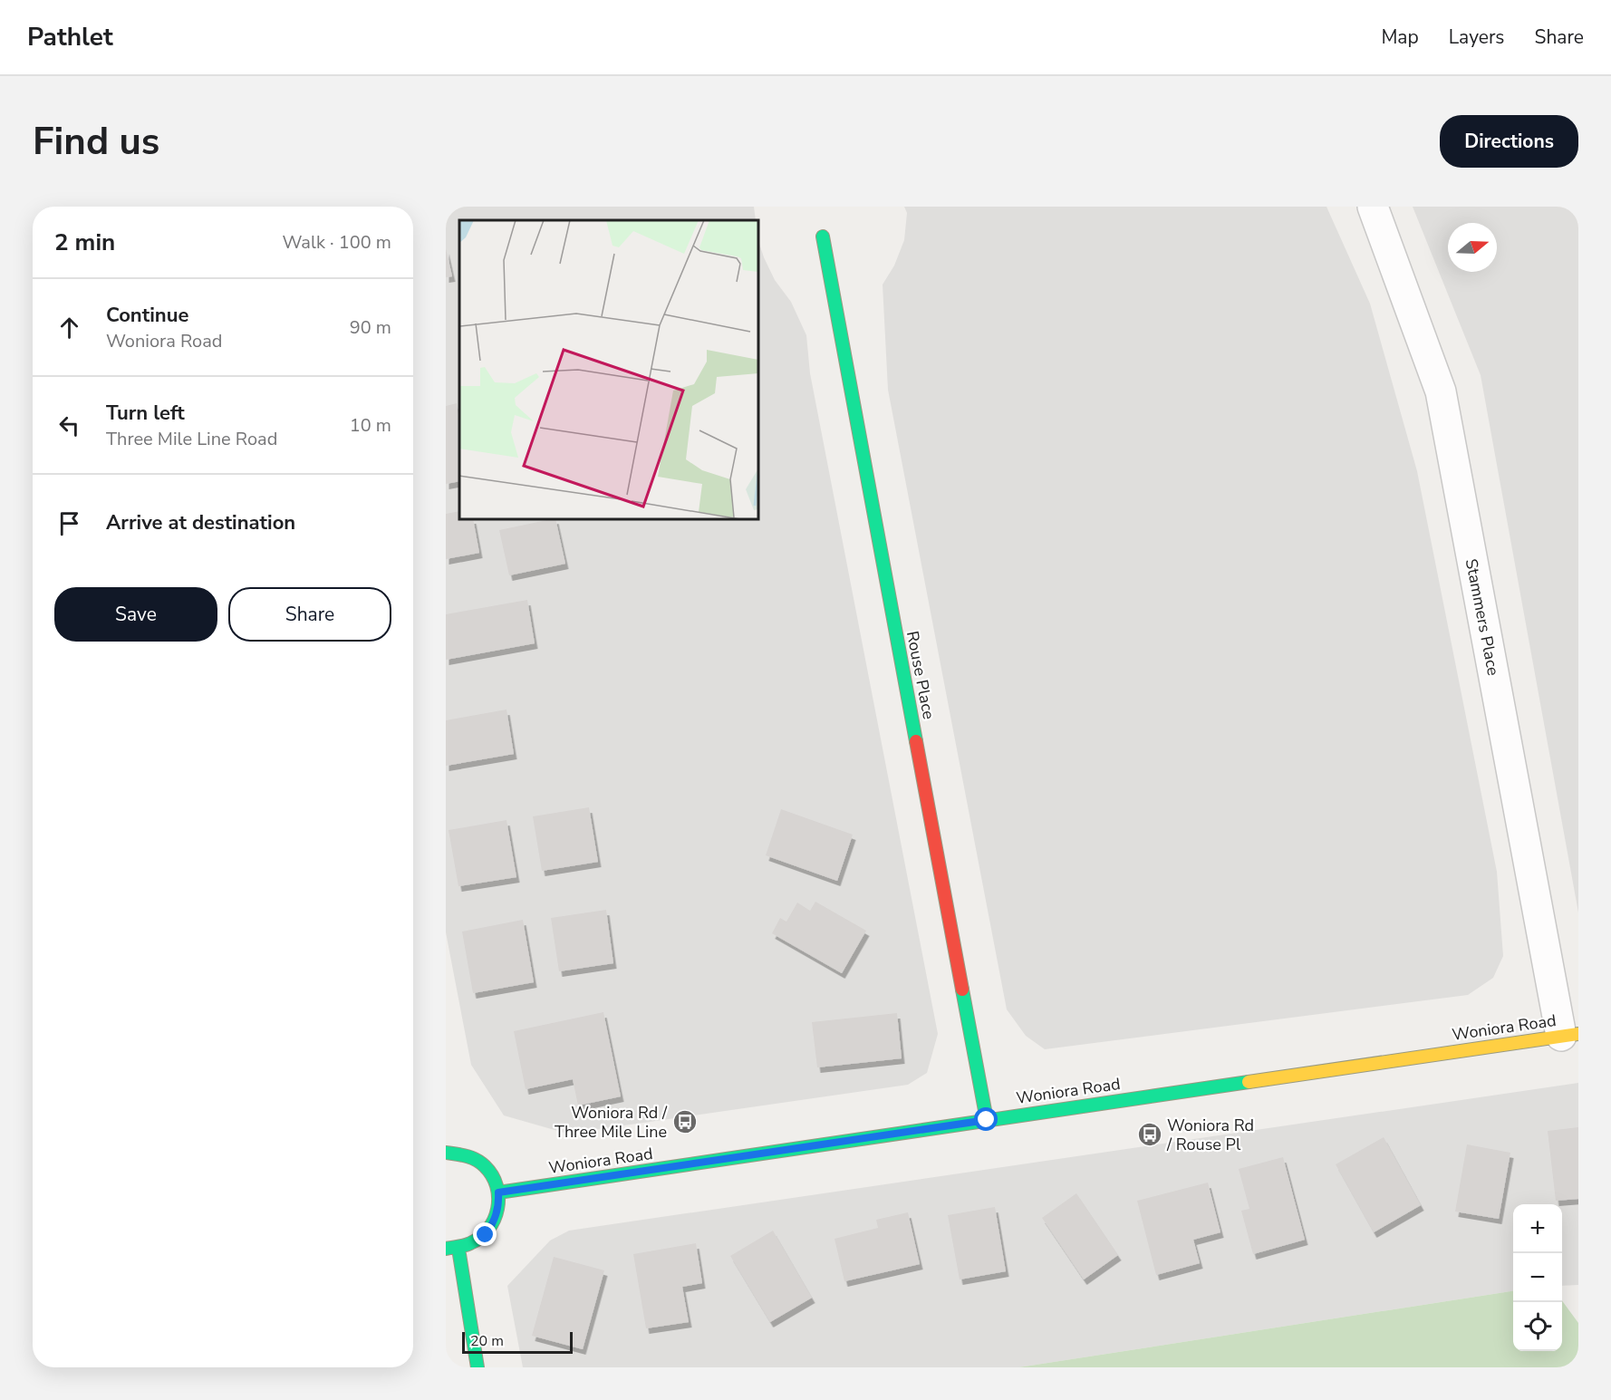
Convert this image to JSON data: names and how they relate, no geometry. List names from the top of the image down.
{
  "streets": {
    "street": ["Stammers Place", "Rouse Place", "Woniora Road"]
  },
  "crossings": [
    ["Stammers Place", "Woniora Road"],
    ["Rouse Place", "Woniora Road"]
  ],
  "places": {
    "bus stop": ["Woniora Rd / Three Mile Line", "Woniora Rd / Rouse Pl"]
  },
  "scale_bar": "20 m",
  "north": "right",
  "page": {
    "header": "Pathlet",
    "nav": ["Map", "Layers", "Share"],
    "buttons": [
      "Directions",
      ["Save", "Share"]
    ],
    "title": "Find us",
    "heading": ["2 min", "Walk · 100 m"],
    "list": [
      ["Continue", "Woniora Road", "90 m"],
      ["Turn left", "Three Mile Line Road", "10 m"],
      "Arrive at destination"
    ],
    "map_buttons": ["+", "−"],
    "scale": "20 m"
  }
}
